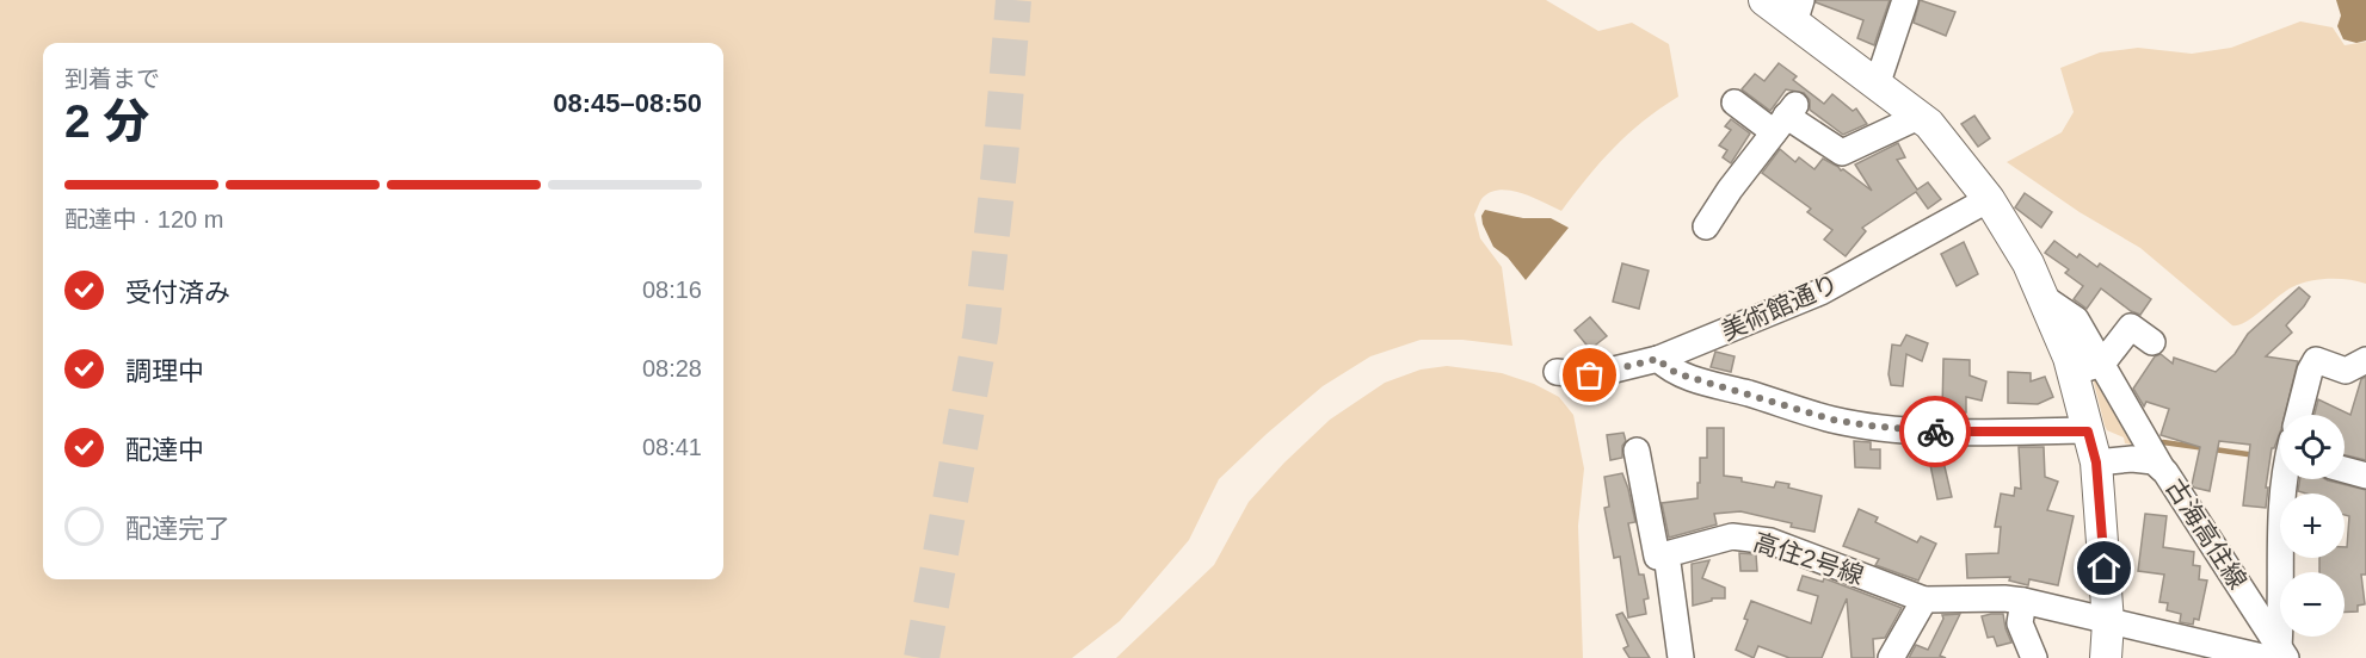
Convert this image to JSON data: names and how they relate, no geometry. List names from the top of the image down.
{
  "streets": {
    "street": ["美術館通り", "古海高住線", "高住2号線"]
  },
  "crossings": [
    ["古海高住線", "高住2号線"]
  ],
  "page": {
    "heading": ["2 分", "到着まで", "08:45–08:50"],
    "bar": "配達中 · 120 m",
    "list": [
      ["受付済み", "08:16"],
      ["調理中", "08:28"],
      ["配達中", "08:41"],
      "配達完了"
    ],
    "map_buttons": ["+", "−"]
  }
}
